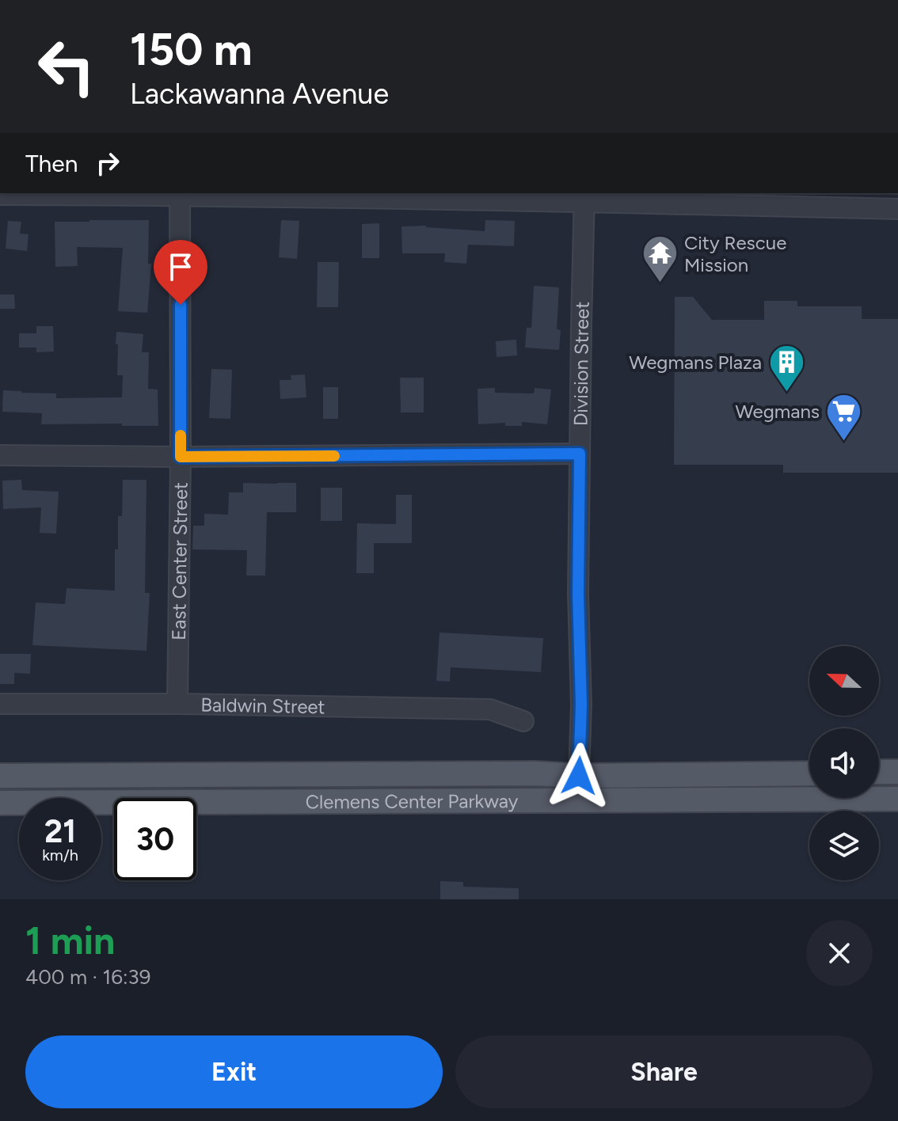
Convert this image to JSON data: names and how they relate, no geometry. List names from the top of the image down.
{
  "streets": {
    "main road": ["Clemens Center Parkway"],
    "street": ["Division Street", "East Center Street", "Baldwin Street"]
  },
  "crossings": [
    ["Division Street", "Clemens Center Parkway"],
    ["East Center Street", "Baldwin Street"]
  ],
  "places": {
    "temple": ["City Rescue Mission"],
    "building": ["Wegmans Plaza"],
    "supermarket": ["Wegmans"]
  },
  "north": "left",
  "page": {
    "turn": ["150 m", "Lackawanna Avenue"],
    "then": "Then",
    "speed": "21 km/h",
    "limit": "30",
    "heading": ["1 min", "400 m · 16:39"],
    "buttons": ["Exit", "Share"]
  }
}
